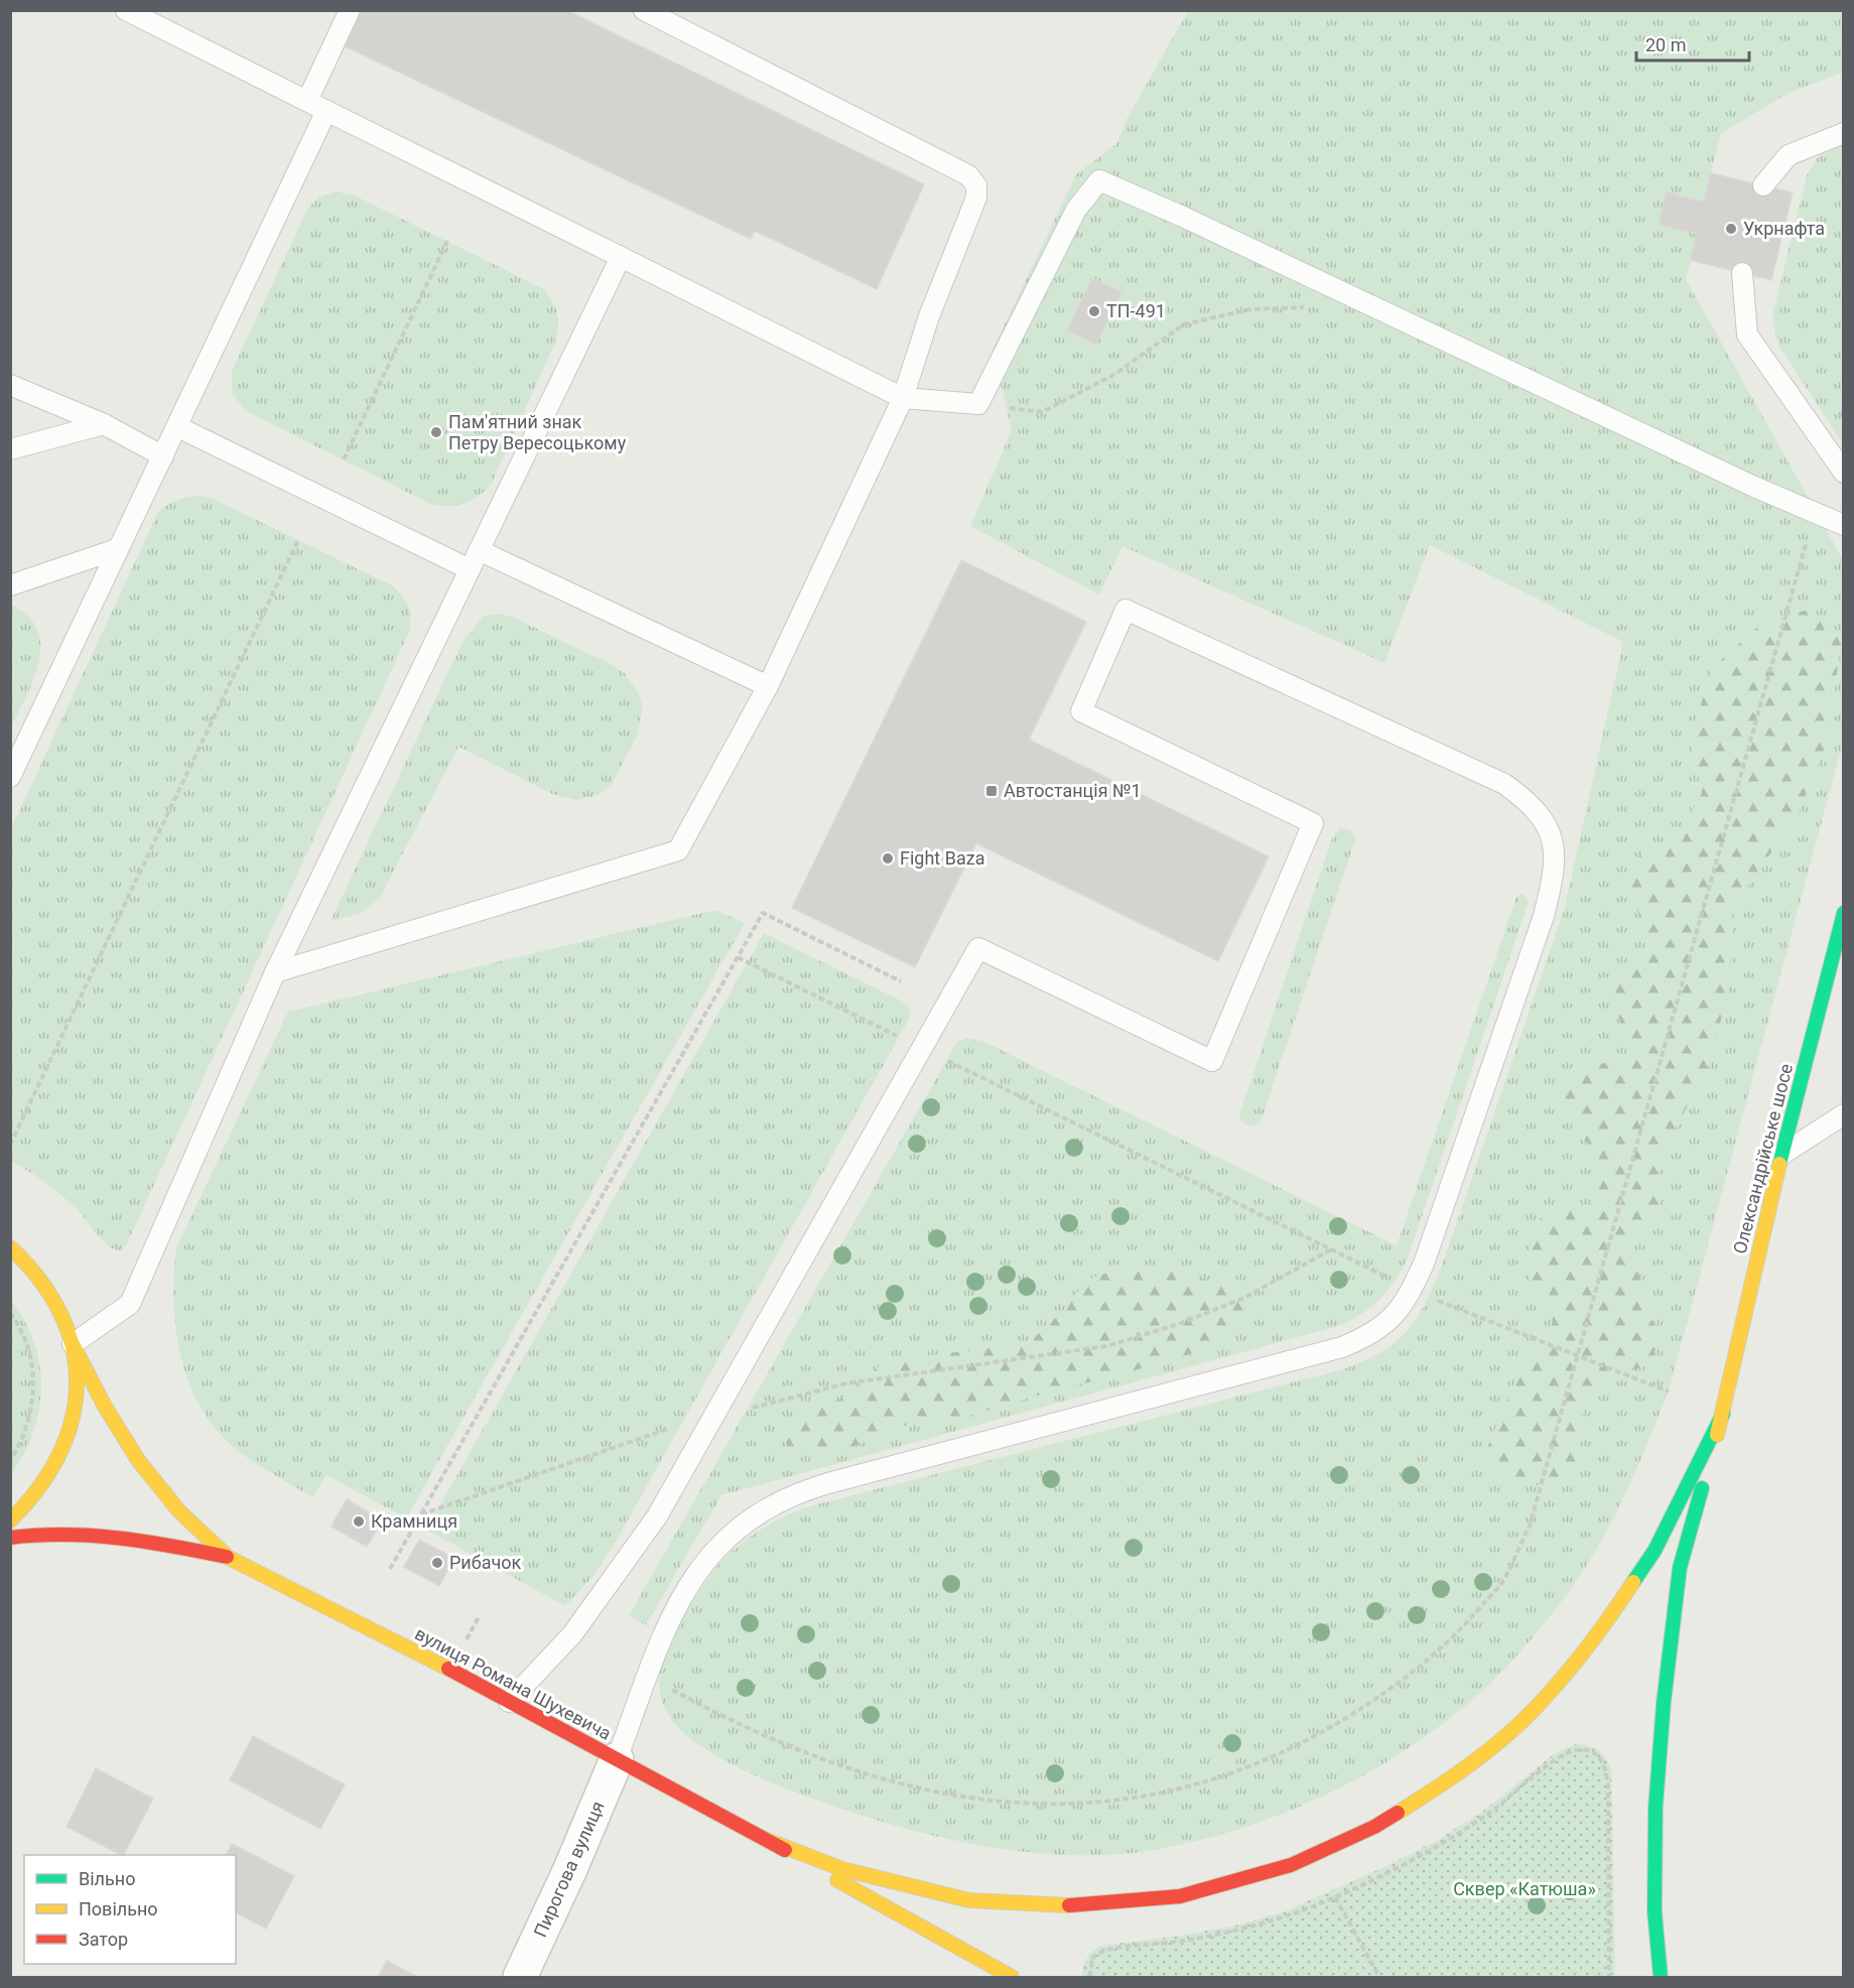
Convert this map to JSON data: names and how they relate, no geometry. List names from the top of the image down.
{
  "streets": {
    "main road": ["Олександрійське шосе", "вулиця Романа Шухевича"],
    "street": ["Пирогова вулиця"]
  },
  "crossings": [
    ["вулиця Романа Шухевича", "Пирогова вулиця"]
  ],
  "parks": ["Сквер «Катюша»"],
  "places": {
    "other": [
      "Укрнафта",
      "ТП-491",
      "Пам'ятний знак Петру Вересоцькому",
      "Fight Baza",
      "Крамниця",
      "Рибачок"
    ],
    "transit": ["Автостанція №1"]
  },
  "legend": ["Вільно", "Повільно", "Затор"],
  "scale_bar": "20 m"
}
